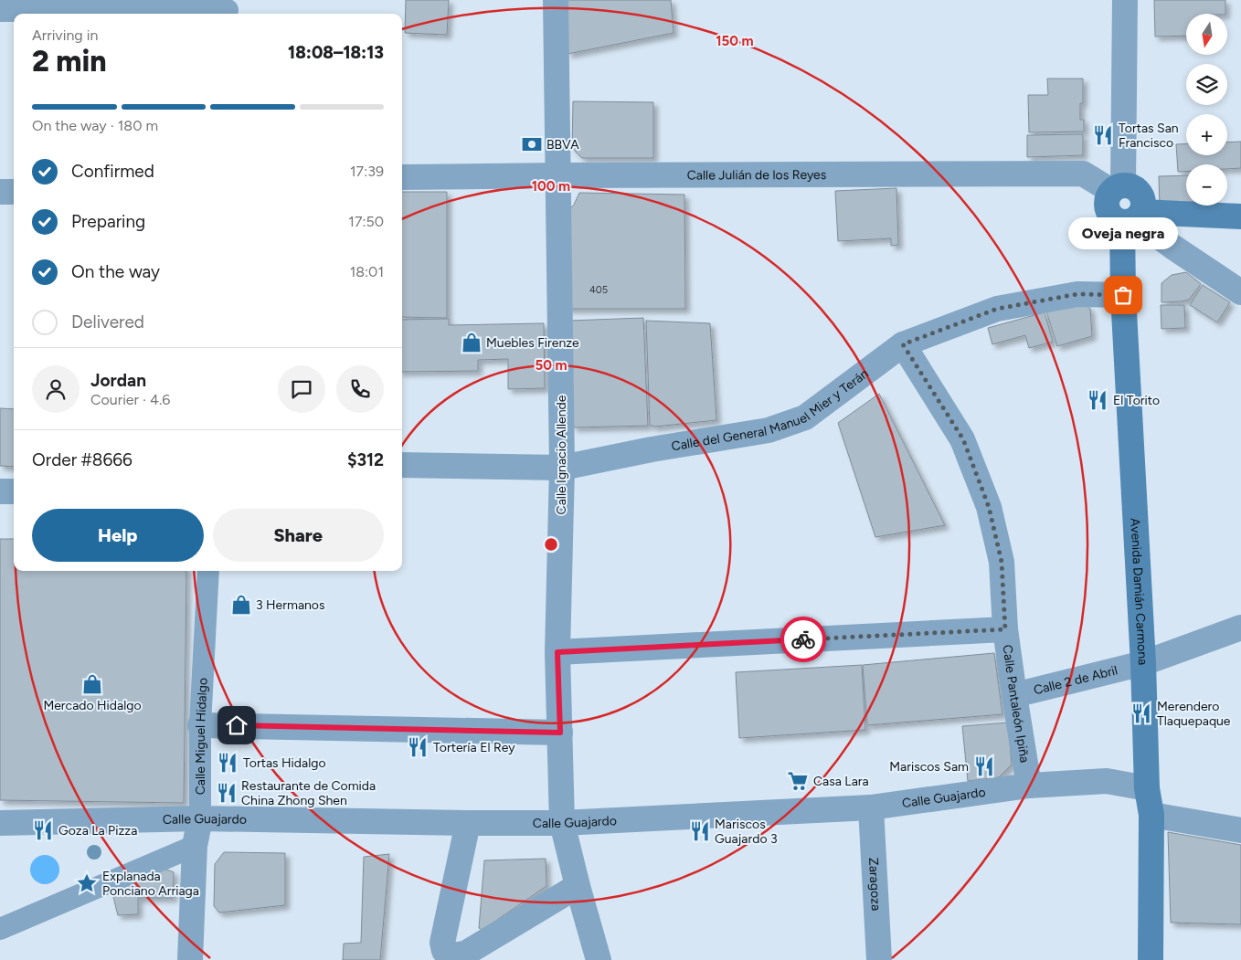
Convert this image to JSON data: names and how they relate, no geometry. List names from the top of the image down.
{
  "streets": {
    "main road": ["Avenida Damián Carmona"],
    "street": [
      "Calle Julián de los Reyes",
      "Calle del General Manuel Mier y Terán",
      "Calle Ignacio Allende",
      "Calle 2 de Abril",
      "Calle Pantaleón Ipiña",
      "Calle Miguel Hidalgo",
      "Calle Guajardo",
      "Zaragoza"
    ]
  },
  "crossings": [
    ["Calle Julián de los Reyes", "Calle Ignacio Allende"],
    ["Calle Julián de los Reyes", "Avenida Damián Carmona"],
    ["Calle del General Manuel Mier y Terán", "Calle Ignacio Allende"],
    ["Calle del General Manuel Mier y Terán", "Avenida Damián Carmona"],
    ["Calle del General Manuel Mier y Terán", "Calle Pantaleón Ipiña"],
    ["Calle Ignacio Allende", "Calle Guajardo"],
    ["Avenida Damián Carmona", "Calle 2 de Abril"],
    ["Avenida Damián Carmona", "Calle Guajardo"],
    ["Calle 2 de Abril", "Calle Pantaleón Ipiña"],
    ["Calle Pantaleón Ipiña", "Calle Guajardo"],
    ["Calle Miguel Hidalgo", "Calle Guajardo"],
    ["Calle Guajardo", "Zaragoza"]
  ],
  "places": {
    "restaurant": [
      "Tortas San Francisco",
      "El Torito",
      "Merendero Tlaquepaque",
      "Tortería El Rey",
      "Tortas Hidalgo",
      "Mariscos Sam",
      "Restaurante de Comida China Zhong Shen",
      "Goza La Pizza",
      "Mariscos Guajardo 3"
    ],
    "bank": ["BBVA"],
    "other": ["Oveja negra"],
    "shop": ["Muebles Firenze", "3 Hermanos", "Mercado Hidalgo"],
    "supermarket": ["Casa Lara"],
    "place": ["Explanada Ponciano Arriaga"]
  },
  "house_numbers": ["405"],
  "north": "bottom",
  "page": {
    "map_buttons": ["+", "−"],
    "heading": ["2 min", "Arriving in", "18:08–18:13"],
    "panel": [
      "Jordan",
      "Courier · 4.6",
      "Order #8666",
      "$312"
    ],
    "bar": "On the way · 180 m",
    "list": [
      ["Confirmed", "17:39"],
      ["Preparing", "17:50"],
      ["On the way", "18:01"],
      "Delivered"
    ],
    "bubble": "Oveja negra",
    "buttons": ["Help", "Share"]
  },
  "rings": ["150 m", "100 m", "50 m"]
}
